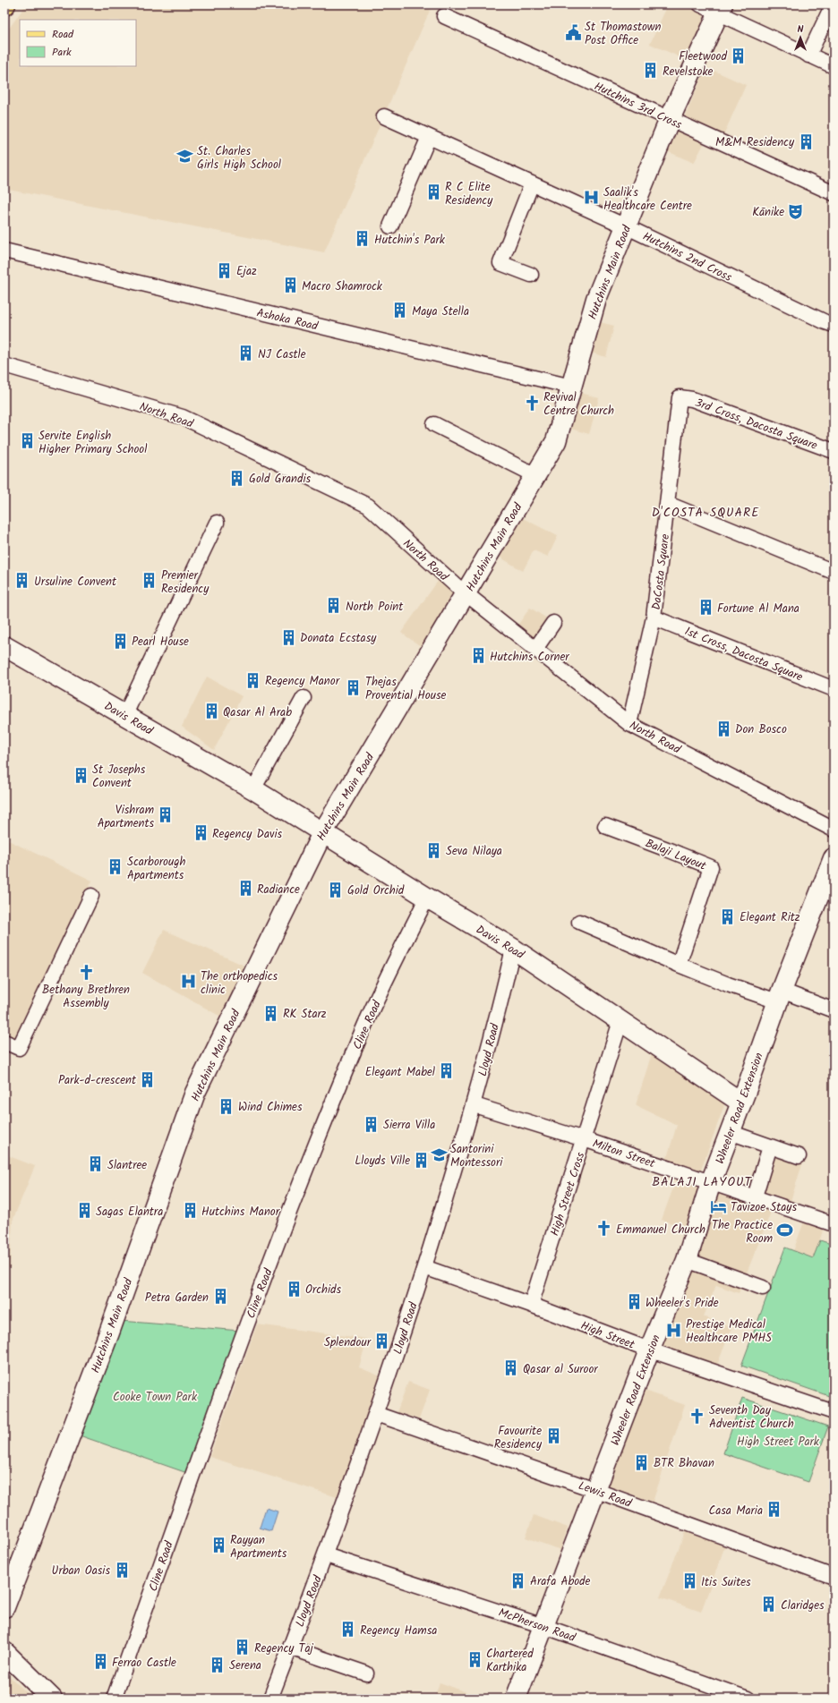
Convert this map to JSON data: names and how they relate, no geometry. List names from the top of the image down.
{
  "streets": {
    "street": [
      "Hutchins 3rd Cross",
      "Hutchins 2nd Cross",
      "Hutchins Main Road",
      "Ashoka Road",
      "North Road",
      "3rd Cross, Dacosta Square",
      "DaCosta Square",
      "1st Cross, Dacosta Square",
      "Davis Road",
      "Balaji Layout",
      "Cline Road",
      "Lloyd Road",
      "Wheeler Road Extension",
      "Milton Street",
      "High Street Cross",
      "High Street",
      "Lewis Road",
      "McPherson Road"
    ]
  },
  "crossings": [
    ["Hutchins 3rd Cross", "Hutchins Main Road"],
    ["Hutchins 2nd Cross", "Hutchins Main Road"],
    ["Hutchins Main Road", "Ashoka Road"],
    ["Hutchins Main Road", "North Road"],
    ["Hutchins Main Road", "Davis Road"],
    ["North Road", "DaCosta Square"],
    ["3rd Cross, Dacosta Square", "DaCosta Square"],
    ["DaCosta Square", "1st Cross, Dacosta Square"],
    ["Davis Road", "Cline Road"],
    ["Davis Road", "Lloyd Road"],
    ["Davis Road", "Wheeler Road Extension"],
    ["Davis Road", "High Street Cross"],
    ["Lloyd Road", "Milton Street"],
    ["Lloyd Road", "High Street"],
    ["Lloyd Road", "Lewis Road"],
    ["Lloyd Road", "McPherson Road"],
    ["Wheeler Road Extension", "Milton Street"],
    ["Wheeler Road Extension", "High Street"],
    ["Wheeler Road Extension", "Lewis Road"],
    ["Wheeler Road Extension", "McPherson Road"],
    ["Milton Street", "High Street Cross"],
    ["High Street Cross", "High Street"]
  ],
  "districts": ["D'COSTA SQUARE", "BALAJI LAYOUT"],
  "parks": ["Cooke Town Park", "High Street Park"],
  "places": {
    "public building": ["St Thomastown Post Office"],
    "building": [
      "Fleetwood",
      "Revelstoke",
      "M&M Residency",
      "R C Elite Residency",
      "Hutchin's Park",
      "Ejaz",
      "Macro Shamrock",
      "Maya Stella",
      "NJ Castle",
      "Servite English Higher Primary School",
      "Gold Grandis",
      "Ursuline Convent",
      "Premier Residency",
      "North Point",
      "Fortune Al Mana",
      "Donata Ecstasy",
      "Pearl House",
      "Hutchins Corner",
      "Regency Manor",
      "Thejas Provential House",
      "Qasar Al Arab",
      "Don Bosco",
      "St Josephs Convent",
      "Vishram Apartments",
      "Regency Davis",
      "Seva Nilaya",
      "Scarborough Apartments",
      "Radiance",
      "Gold Orchid",
      "Elegant Ritz",
      "RK Starz",
      "Elegant Mabel",
      "Park-d-crescent",
      "Wind Chimes",
      "Sierra Villa",
      "Lloyds Ville",
      "Slantree",
      "Sagas Elantra",
      "Hutchins Manor",
      "Orchids",
      "Petra Garden",
      "Wheeler's Pride",
      "Splendour",
      "Qasar al Suroor",
      "Favourite Residency",
      "BTR Bhavan",
      "Casa Maria",
      "Rayyan Apartments",
      "Urban Oasis",
      "Arafa Abode",
      "Itis Suites",
      "Claridges",
      "Regency Hamsa",
      "Regency Taj",
      "Chartered Karthika",
      "Ferrao Castle",
      "Serena"
    ],
    "school or university": ["St. Charles Girls High School", "Santorini Montessori"],
    "hospital": ["Saalik's Healthcare Centre", "The orthopedics clinic", "Prestige Medical Healthcare PMHS"],
    "theatre": ["Kānike"],
    "church": [
      "Revival Centre Church",
      "Bethany Brethren Assembly",
      "Emmanuel Church",
      "Seventh Day Adventist Church"
    ],
    "hotel": ["Tavizoe Stays"],
    "sports": ["The Practice Room"]
  },
  "legend": ["Road", "Park"],
  "north": "top"
}
